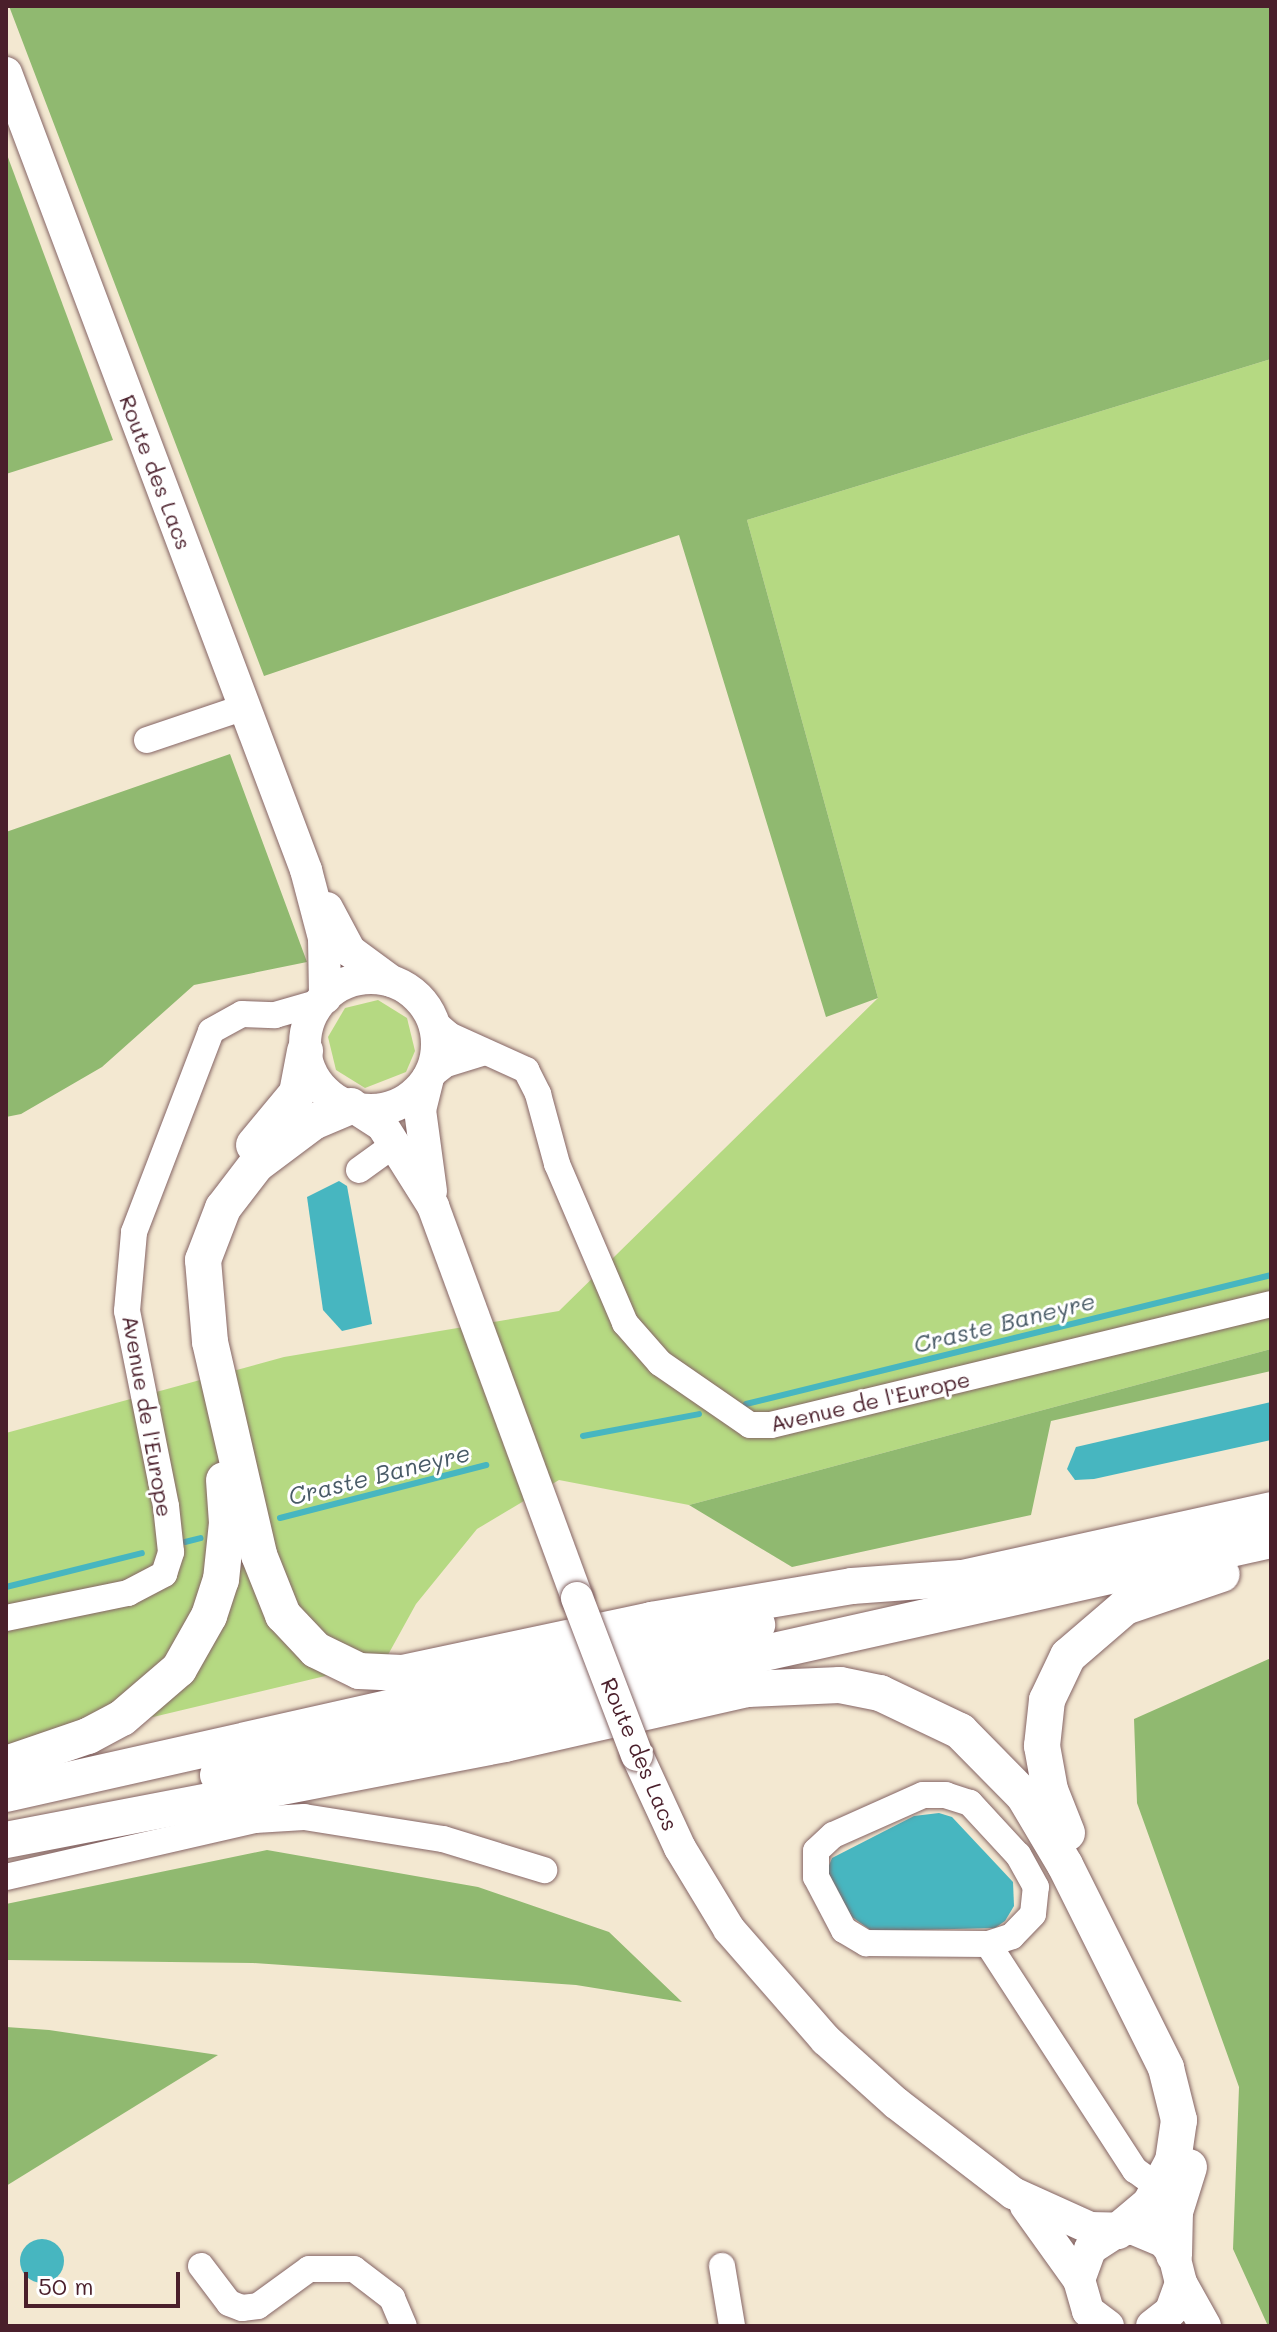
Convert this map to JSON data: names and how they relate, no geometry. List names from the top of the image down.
{
  "streets": {
    "main road": ["Route des Lacs"],
    "street": ["Avenue de l'Europe"]
  },
  "crossings": [
    ["Route des Lacs", "Avenue de l'Europe"]
  ],
  "water": ["Craste Baneyre"],
  "scale_bar": "50 m"
}
